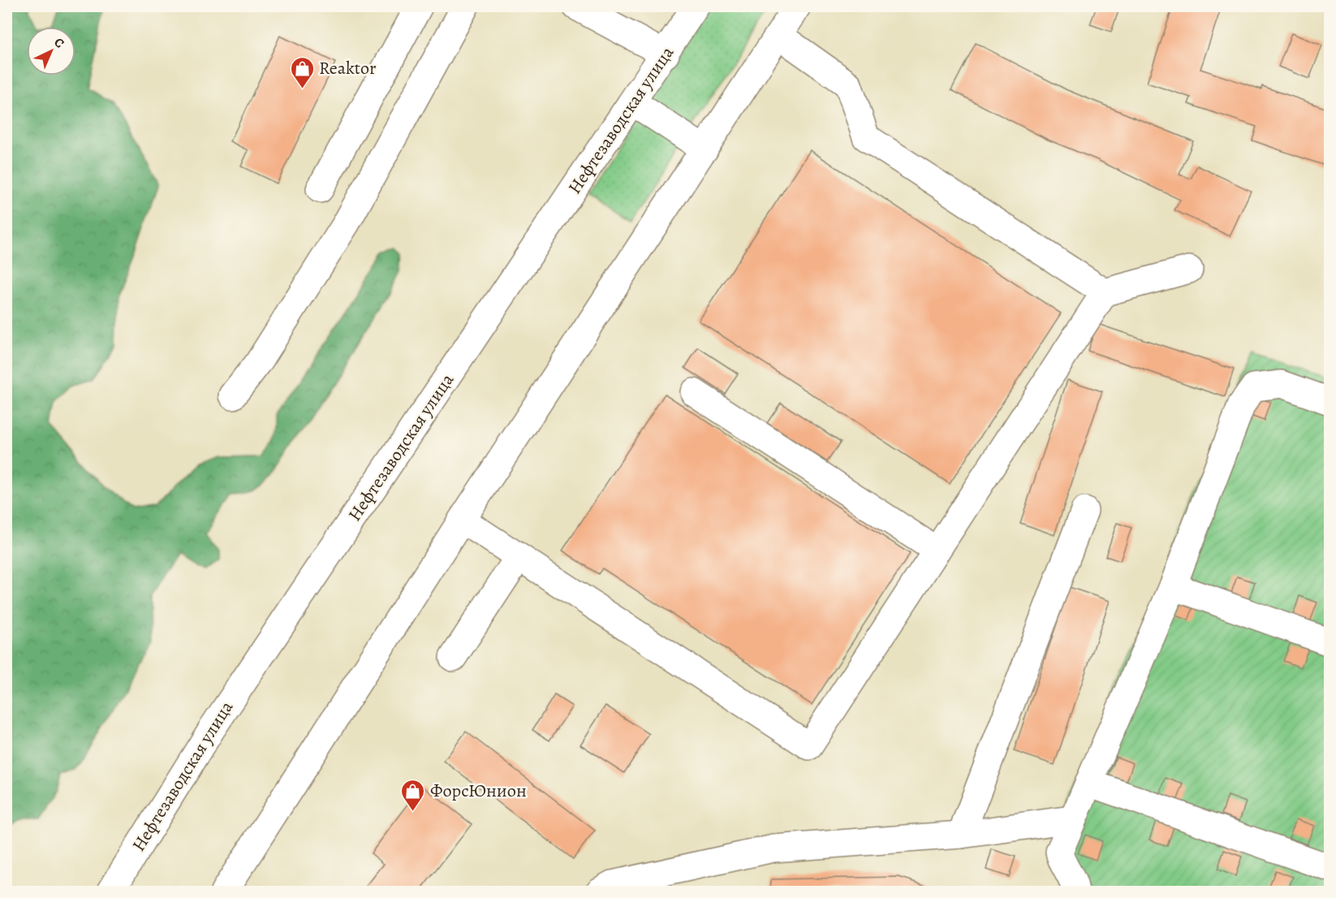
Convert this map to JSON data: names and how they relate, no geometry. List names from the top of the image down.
{
  "streets": {
    "main road": ["Нефтезаводская улица"]
  },
  "places": {
    "shop": ["Reaktor", "ФорсЮнион"]
  },
  "north": "top right"
}
